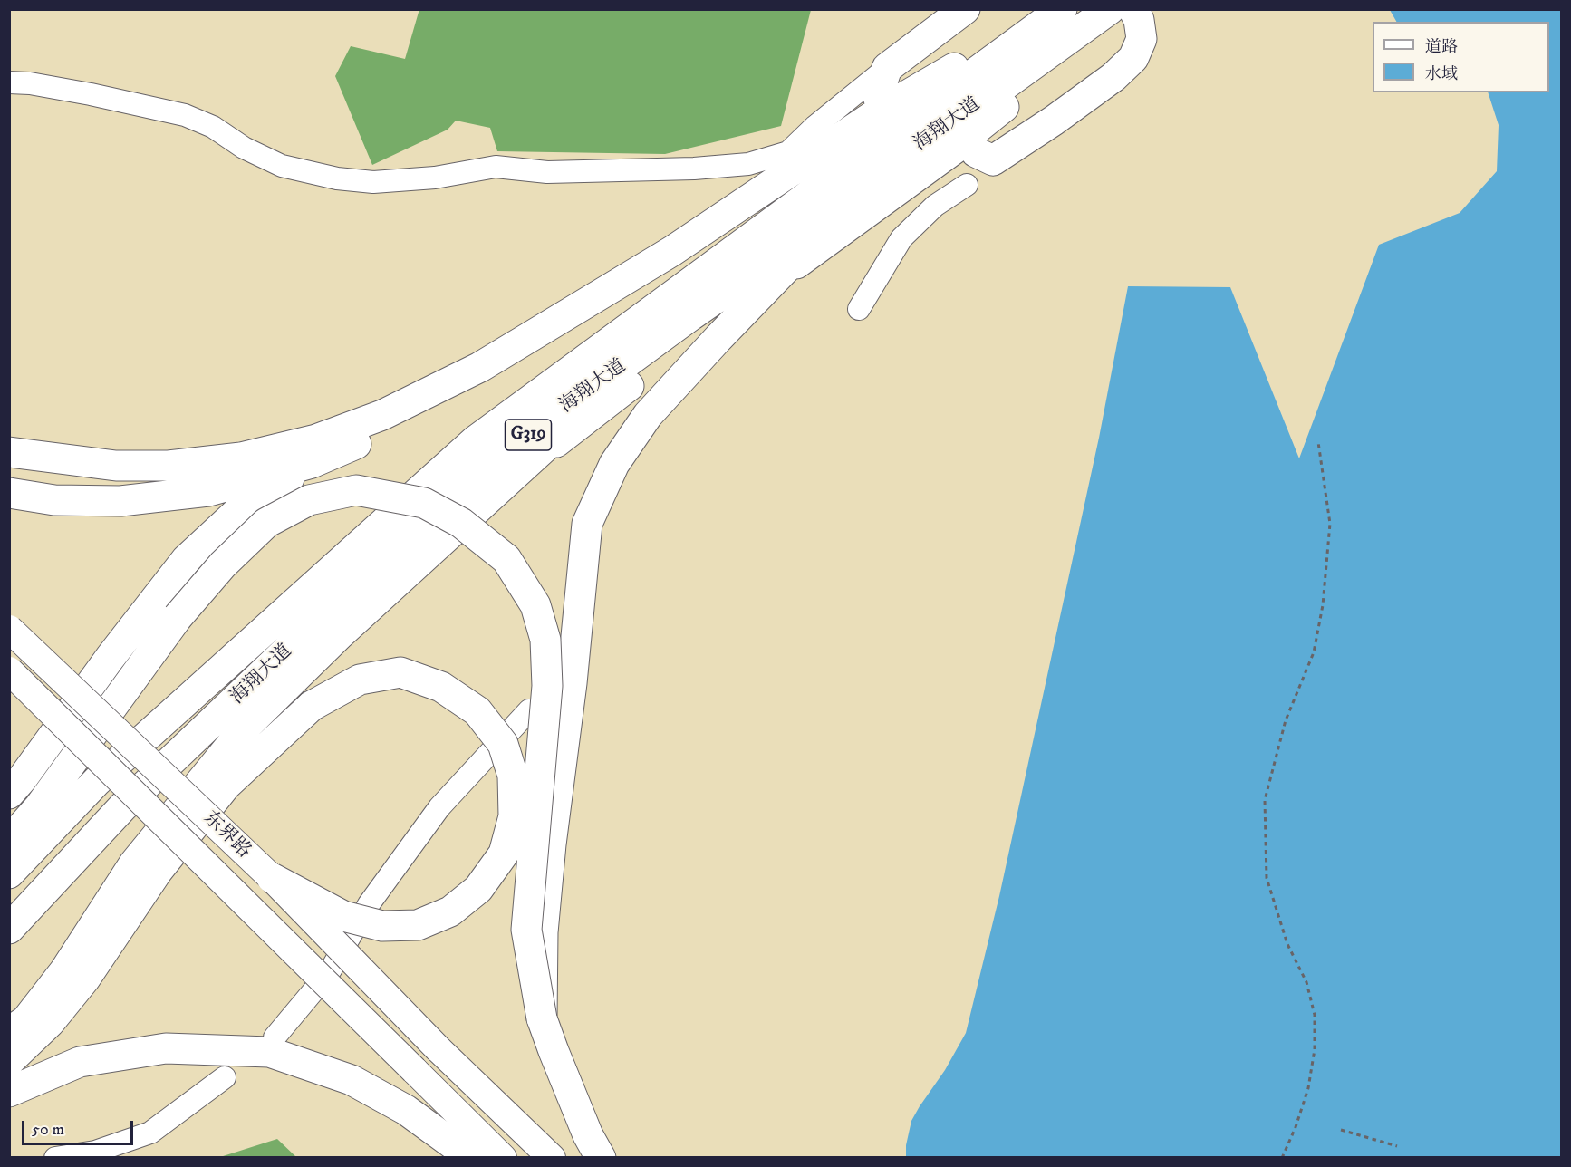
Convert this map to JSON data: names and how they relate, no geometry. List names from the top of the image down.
{
  "streets": {
    "highway": ["海翔大道", "G319"],
    "main road": ["东界路"]
  },
  "legend": ["道路", "水域"],
  "scale_bar": "50 m"
}
